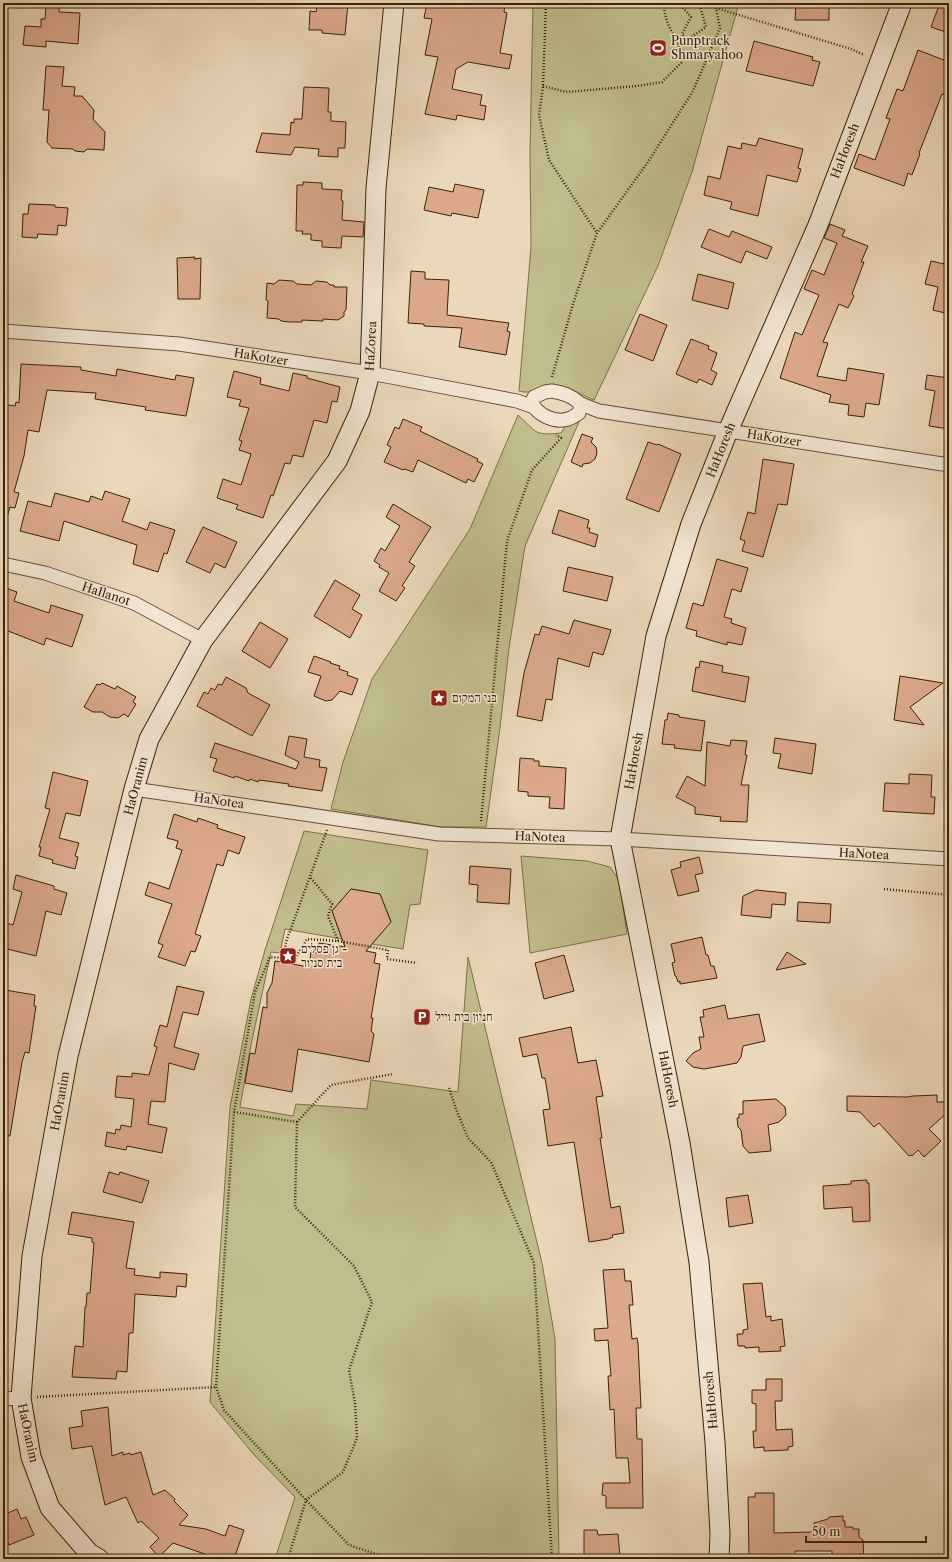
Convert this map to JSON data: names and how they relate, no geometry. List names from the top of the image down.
{
  "streets": {
    "street": [
      "HaHoresh",
      "HaZorea",
      "HaKotzer",
      "HaIlanot",
      "HaOranim",
      "HaNotea"
    ]
  },
  "crossings": [
    ["HaHoresh", "HaKotzer"],
    ["HaHoresh", "HaNotea"],
    ["HaZorea", "HaKotzer"],
    ["HaZorea", "HaIlanot"],
    ["HaZorea", "HaOranim"],
    ["HaIlanot", "HaOranim"],
    ["HaOranim", "HaNotea"]
  ],
  "places": {
    "sports": ["Punptrack Shmaryahoo"],
    "place": ["בני המקום", "גן פסלים - בית סניור"],
    "parking": ["חניון בית וייל"]
  },
  "scale_bar": "50 m"
}
